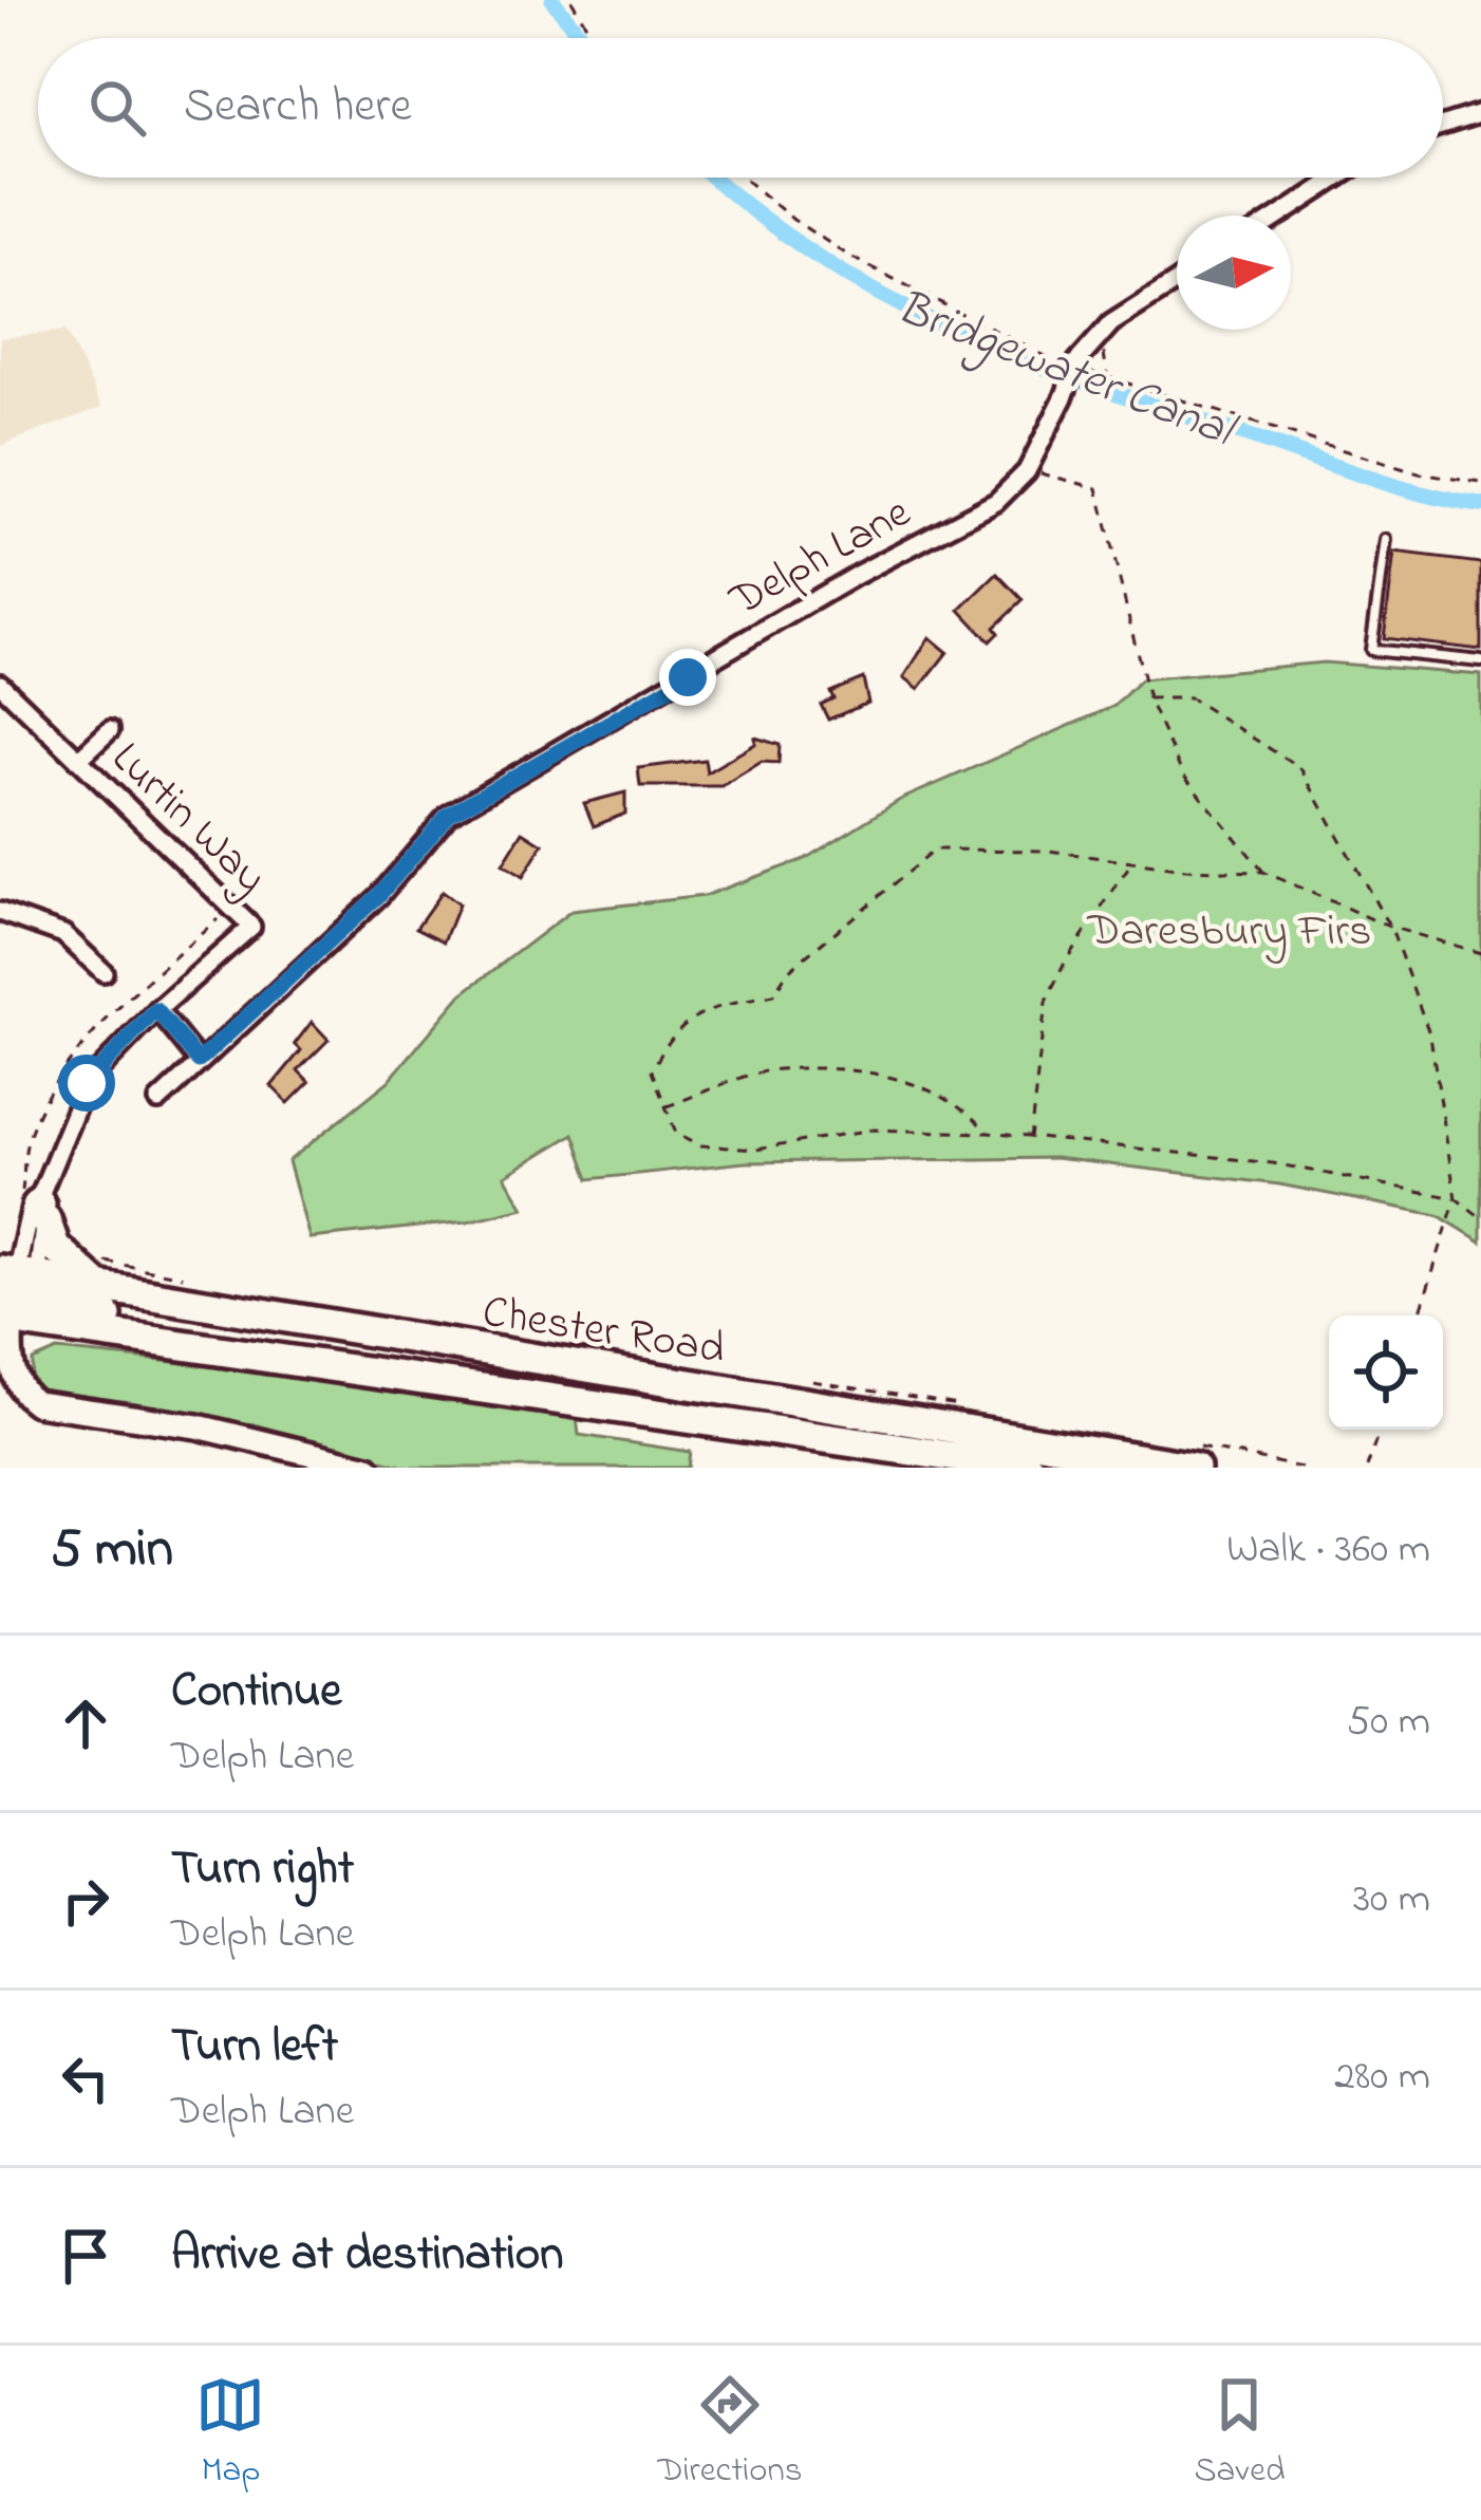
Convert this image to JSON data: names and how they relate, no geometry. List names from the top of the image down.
{
  "streets": {
    "highway": ["Chester Road"],
    "street": ["Delph Lane", "Lurtin Way"]
  },
  "water": ["Bridgewater Canal"],
  "parks": ["Daresbury Firs"],
  "north": "right",
  "page": {
    "search": "Search here",
    "heading": ["5 min", "Walk · 360 m"],
    "list": [
      ["Continue", "Delph Lane", "50 m"],
      ["Turn right", "Delph Lane", "30 m"],
      ["Turn left", "Delph Lane", "280 m"],
      "Arrive at destination"
    ],
    "nav": ["Map", "Directions", "Saved"]
  }
}
